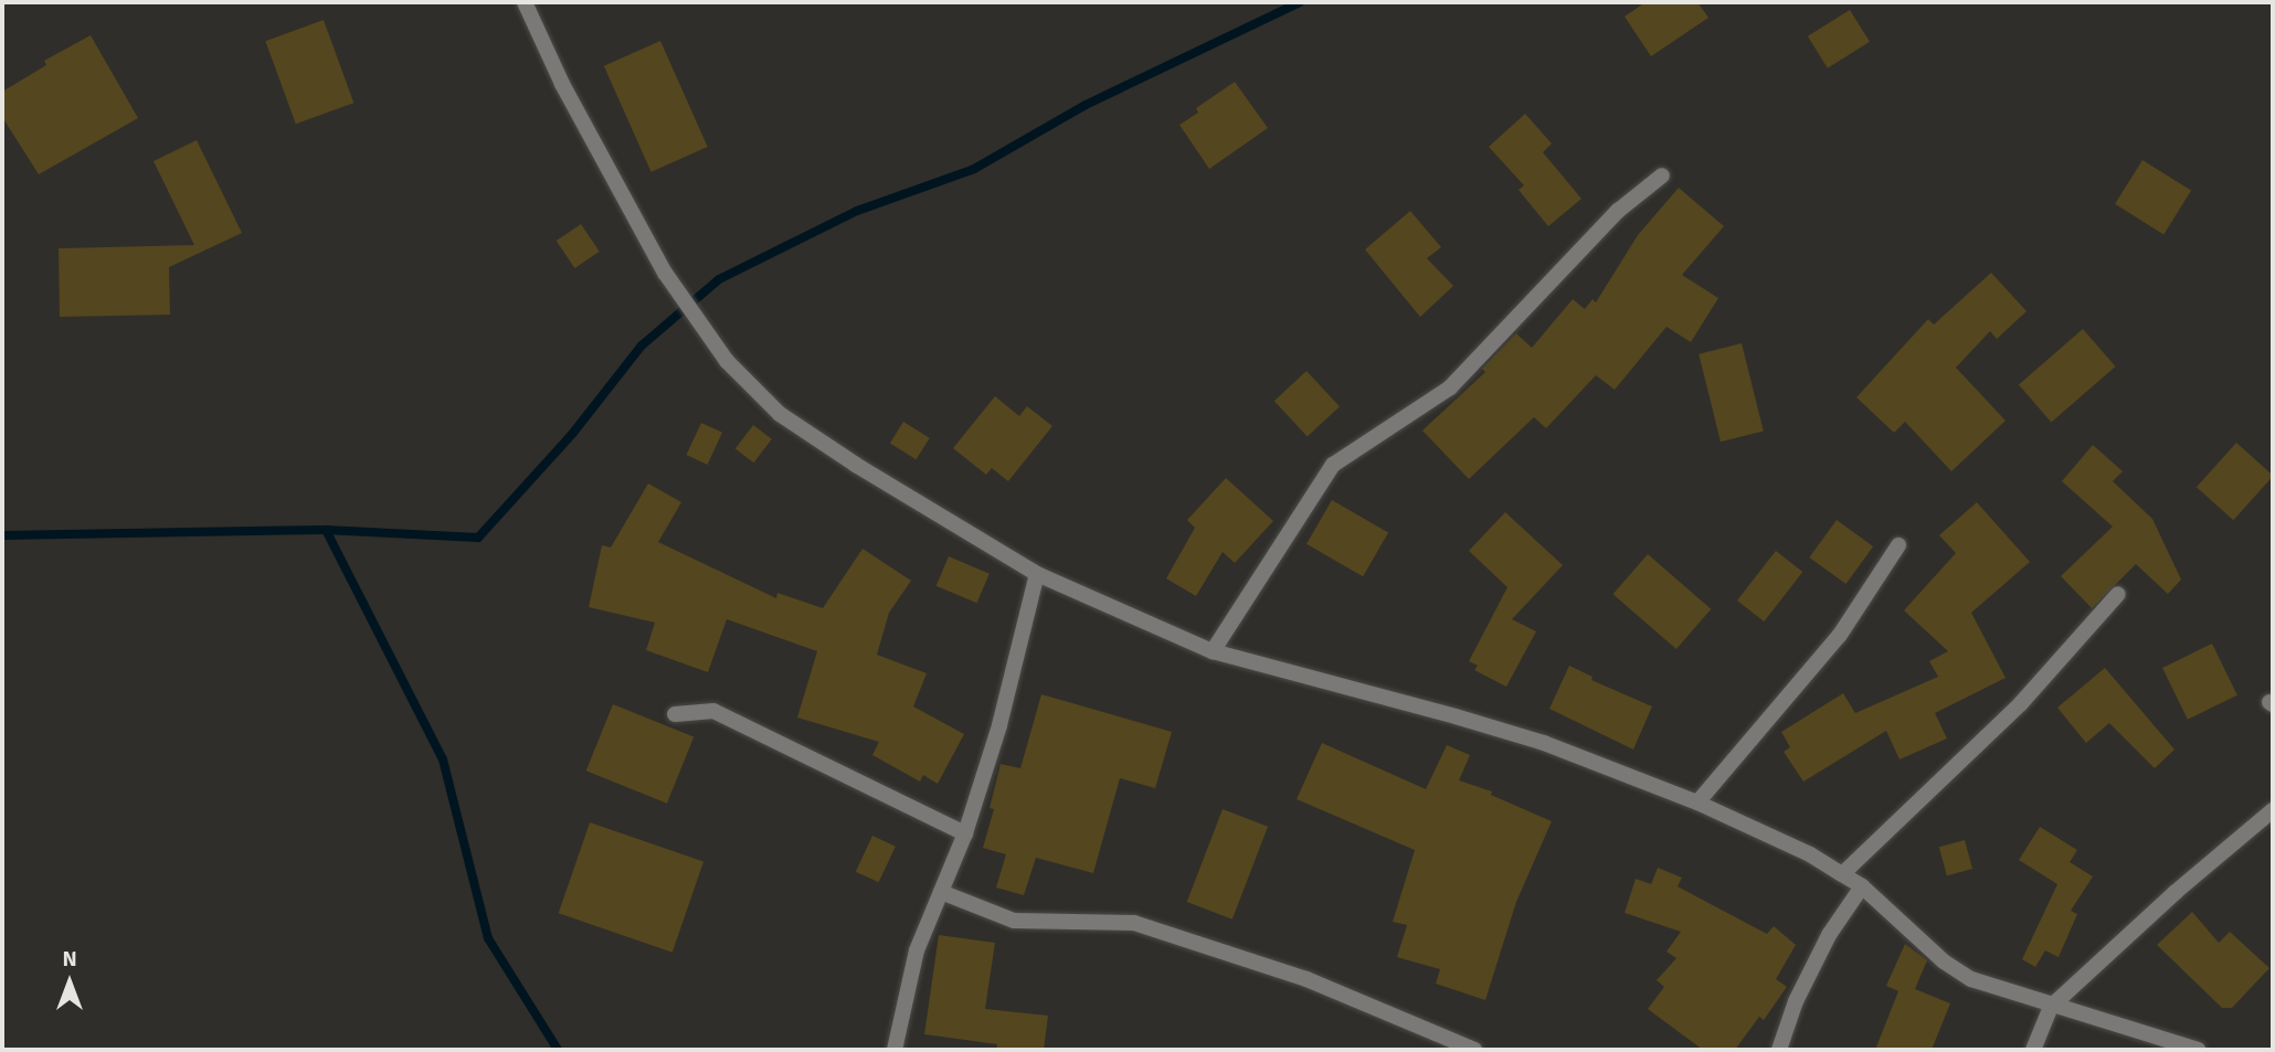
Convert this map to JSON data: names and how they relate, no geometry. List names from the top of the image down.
{
  "north": "top"
}
